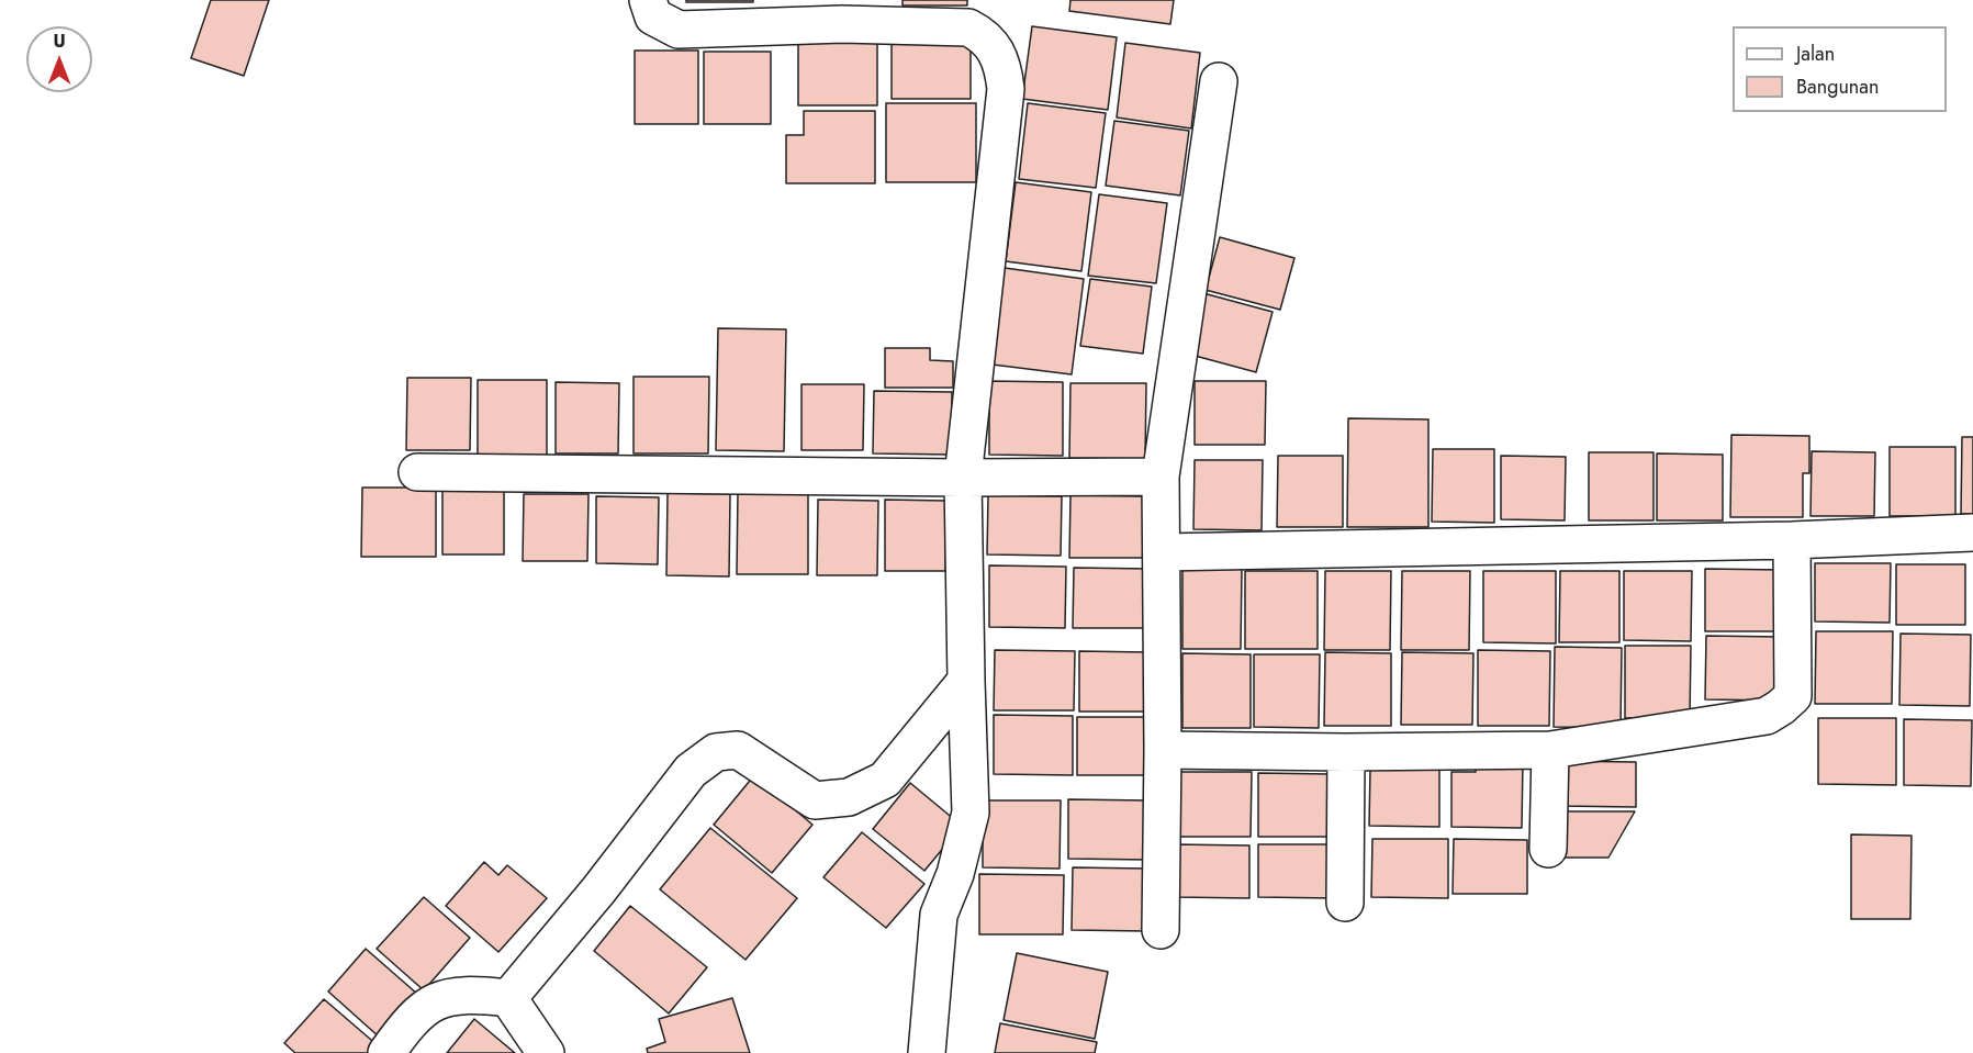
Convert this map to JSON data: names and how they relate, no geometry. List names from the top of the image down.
{
  "legend": ["Jalan", "Bangunan"],
  "north": "top"
}
